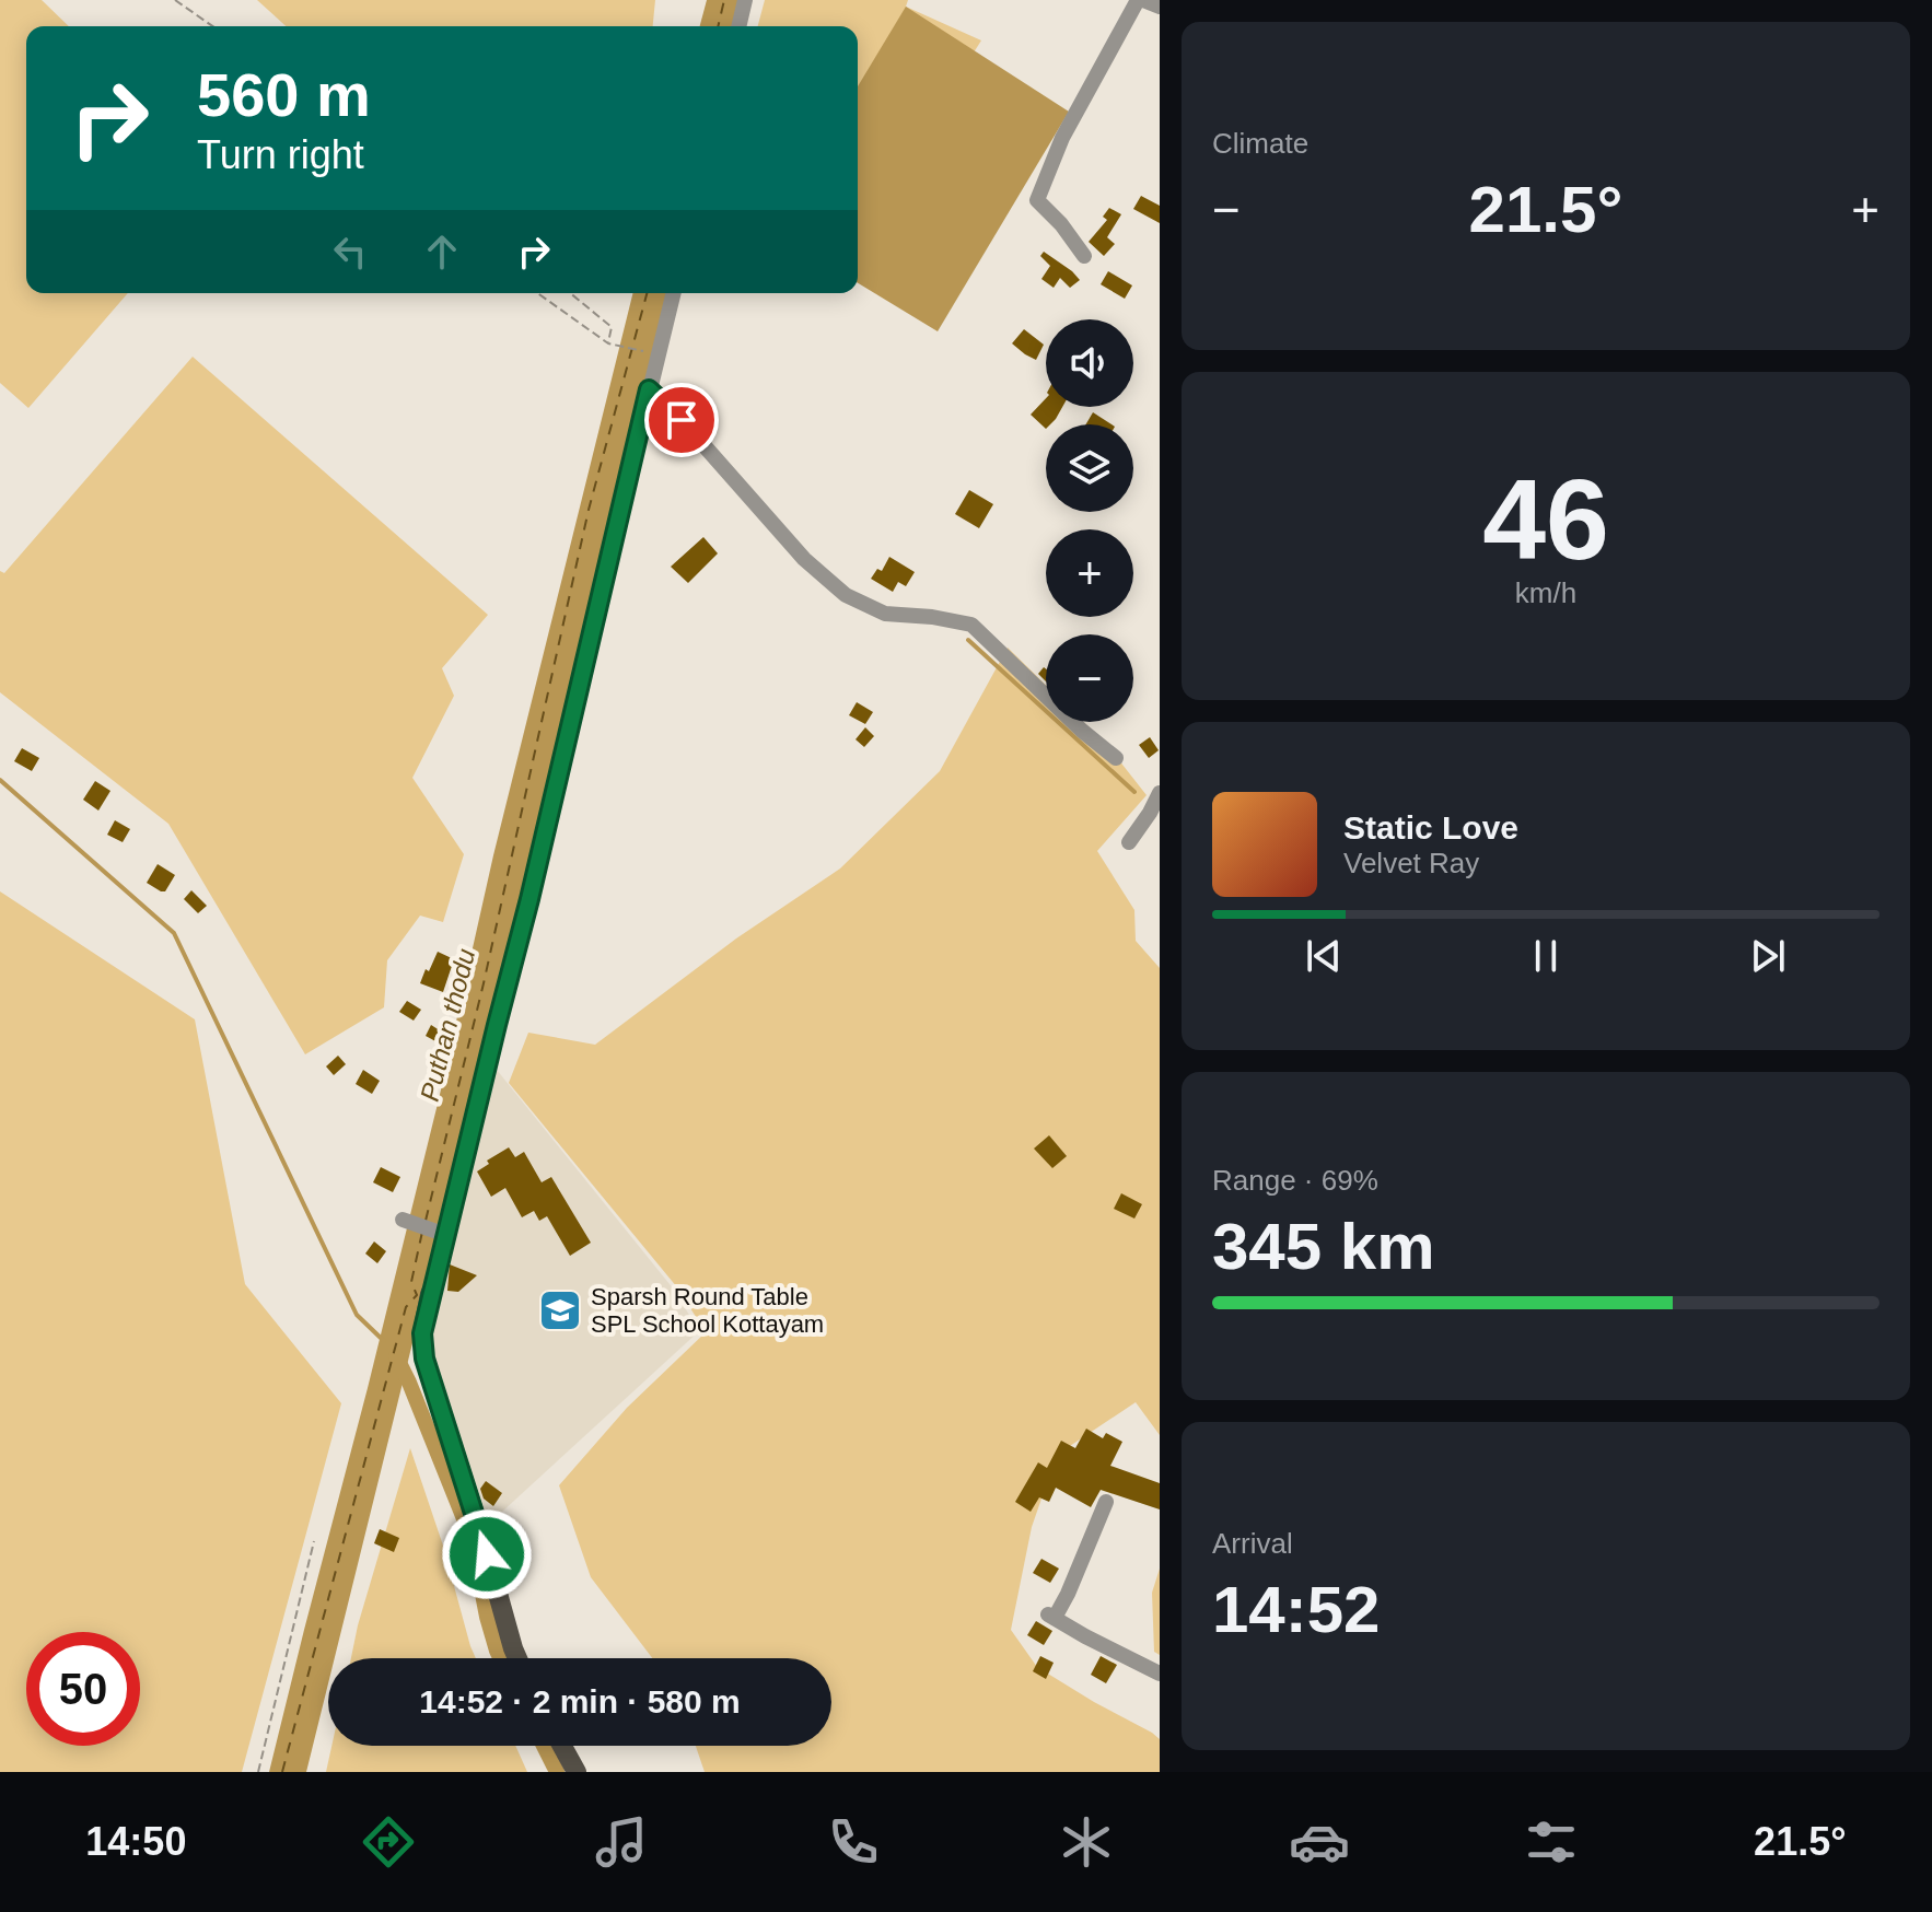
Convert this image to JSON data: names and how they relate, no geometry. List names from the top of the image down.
{
  "water": ["Puthan thodu"],
  "places": {
    "school or university": ["Sparsh Round Table SPL School Kottayam"]
  },
  "page": {
    "tile": [
      "Climate",
      ["46", "km/h"],
      ["Range · 69%", "345 km"],
      ["Arrival", "14:52"]
    ],
    "turn": ["560 m", "Turn right"],
    "heat": ["−", "21.5°", "+"],
    "map_buttons": ["+", "−"],
    "song": ["Static Love", "Velvet Ray"],
    "limit": "50",
    "trip": "14:52 · 2 min · 580 m",
    "tabs": ["14:50", "21.5°"]
  }
}
